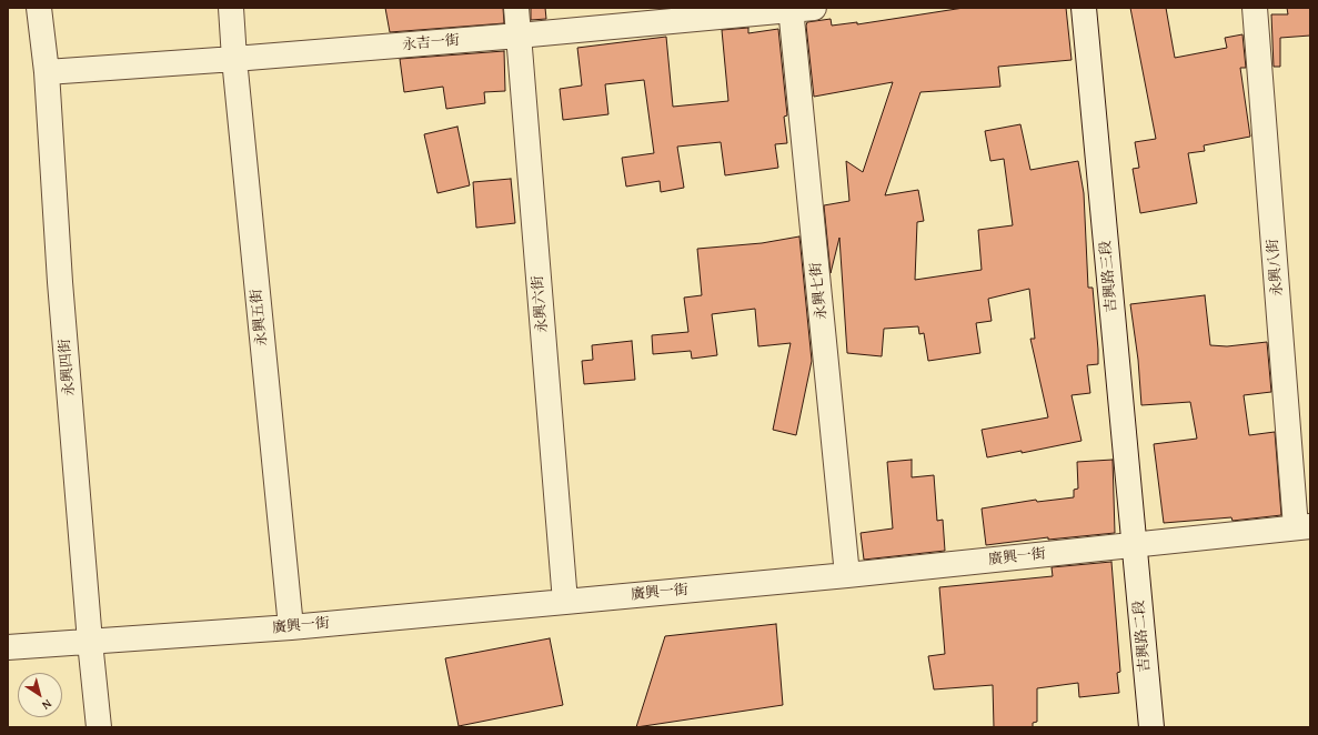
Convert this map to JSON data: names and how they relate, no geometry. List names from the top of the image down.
{
  "streets": {
    "street": [
      "永吉一街",
      "永興八街",
      "吉興路三段",
      "永興七街",
      "永興六街",
      "永興五街",
      "永興四街",
      "廣興一街",
      "吉興路二段"
    ]
  },
  "crossings": [
    ["永吉一街", "永興七街"],
    ["永吉一街", "永興六街"],
    ["永吉一街", "永興五街"],
    ["永吉一街", "永興四街"],
    ["永興八街", "廣興一街"],
    ["吉興路三段", "廣興一街"],
    ["吉興路三段", "吉興路二段"],
    ["永興七街", "廣興一街"],
    ["永興六街", "廣興一街"],
    ["永興五街", "廣興一街"],
    ["永興四街", "廣興一街"],
    ["廣興一街", "吉興路二段"]
  ],
  "north": "bottom right"
}
